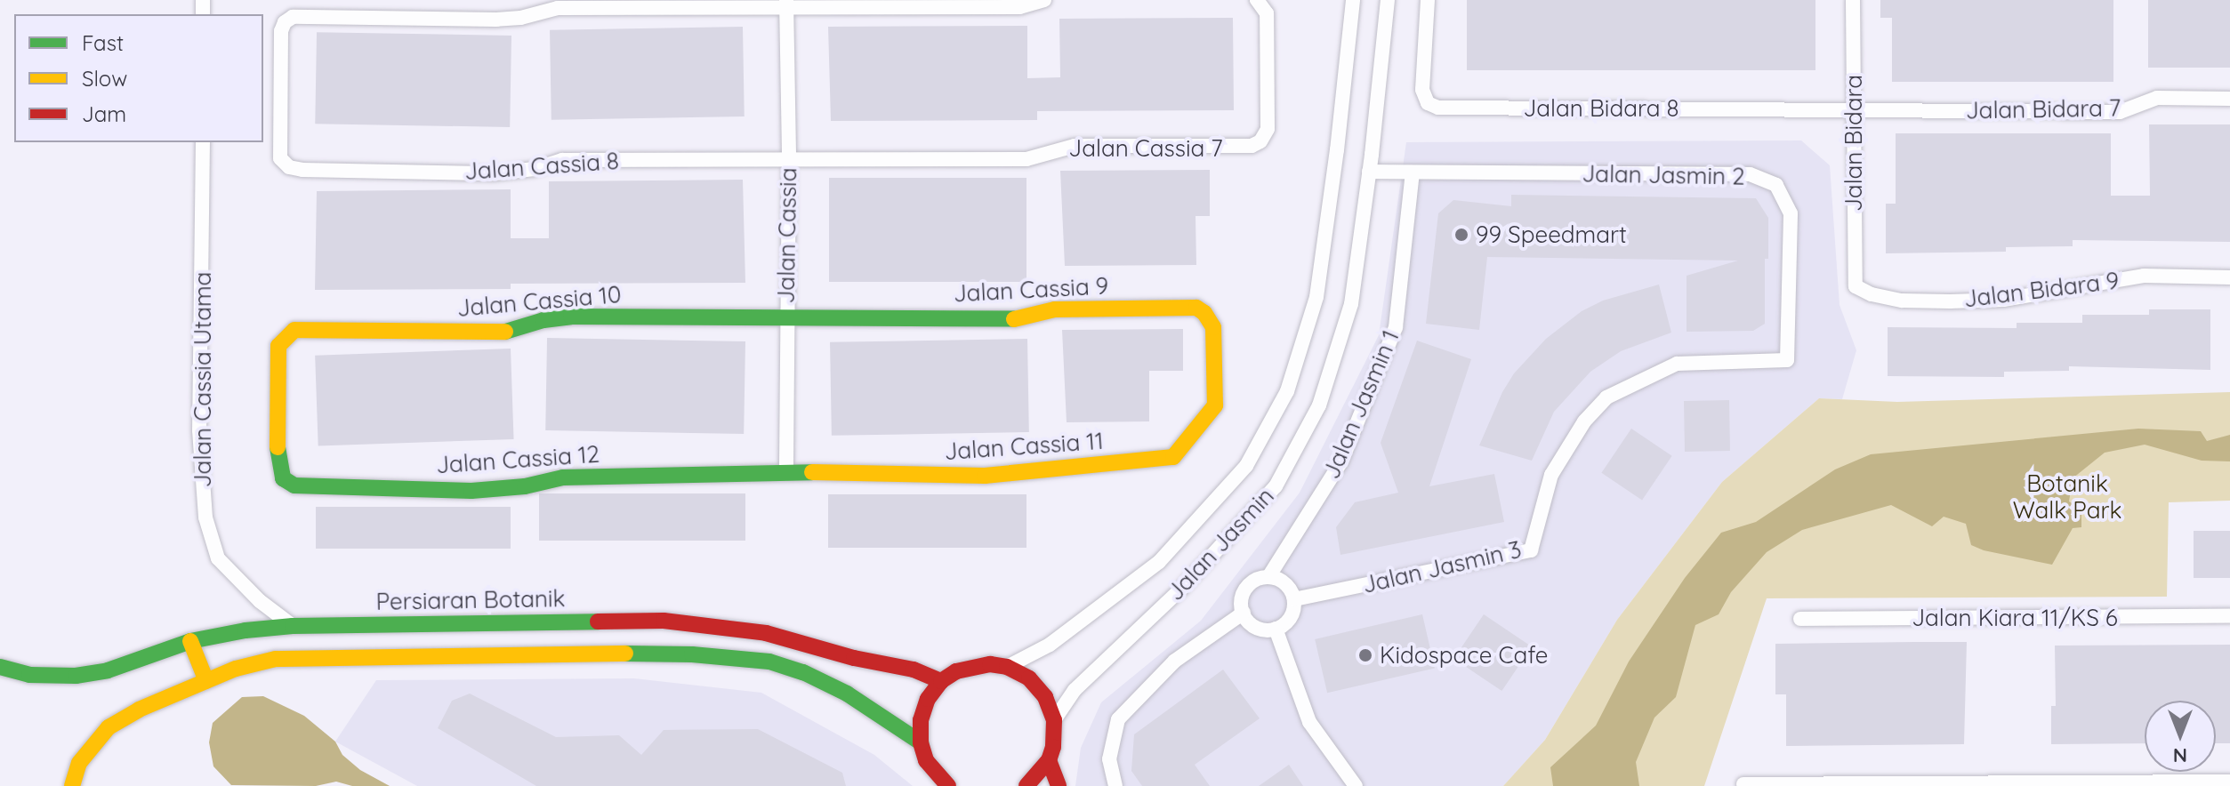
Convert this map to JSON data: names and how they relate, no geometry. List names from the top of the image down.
{
  "streets": {
    "main road": [
      "Jalan Cassia 9",
      "Jalan Cassia 10",
      "Jalan Cassia 11",
      "Jalan Cassia 12",
      "Persiaran Botanik"
    ],
    "street": [
      "Jalan Bidara 8",
      "Jalan Bidara 7",
      "Jalan Bidara",
      "Jalan Cassia 7",
      "Jalan Cassia 8",
      "Jalan Jasmin 2",
      "Jalan Cassia",
      "Jalan Bidara 9",
      "Jalan Cassia Utama",
      "Jalan Jasmin 1",
      "Jalan Jasmin",
      "Jalan Jasmin 3",
      "Jalan Kiara 11/KS 6"
    ]
  },
  "crossings": [
    ["Jalan Bidara 8", "Jalan Bidara 7"],
    ["Jalan Bidara 8", "Jalan Bidara"],
    ["Jalan Bidara 7", "Jalan Bidara"],
    ["Jalan Bidara", "Jalan Bidara 9"],
    ["Jalan Cassia 7", "Jalan Cassia 8"],
    ["Jalan Cassia 7", "Jalan Cassia"],
    ["Jalan Cassia 8", "Jalan Cassia"],
    ["Jalan Jasmin 2", "Jalan Jasmin 1"],
    ["Jalan Jasmin 2", "Jalan Jasmin"],
    ["Jalan Jasmin 2", "Jalan Jasmin 3"],
    ["Jalan Cassia", "Jalan Cassia 9"],
    ["Jalan Cassia", "Jalan Cassia 10"],
    ["Jalan Cassia", "Jalan Cassia 11"],
    ["Jalan Cassia", "Jalan Cassia 12"],
    ["Jalan Cassia 9", "Jalan Cassia 10"],
    ["Jalan Cassia 9", "Jalan Cassia 11"],
    ["Jalan Cassia 10", "Jalan Cassia 12"],
    ["Jalan Cassia Utama", "Persiaran Botanik"],
    ["Jalan Jasmin 1", "Jalan Jasmin 3"],
    ["Jalan Cassia 11", "Jalan Cassia 12"]
  ],
  "parks": ["Botanik Walk Park"],
  "places": ["99 Speedmart", "Kidospace Cafe"],
  "legend": ["Fast", "Slow", "Jam"],
  "north": "bottom"
}
